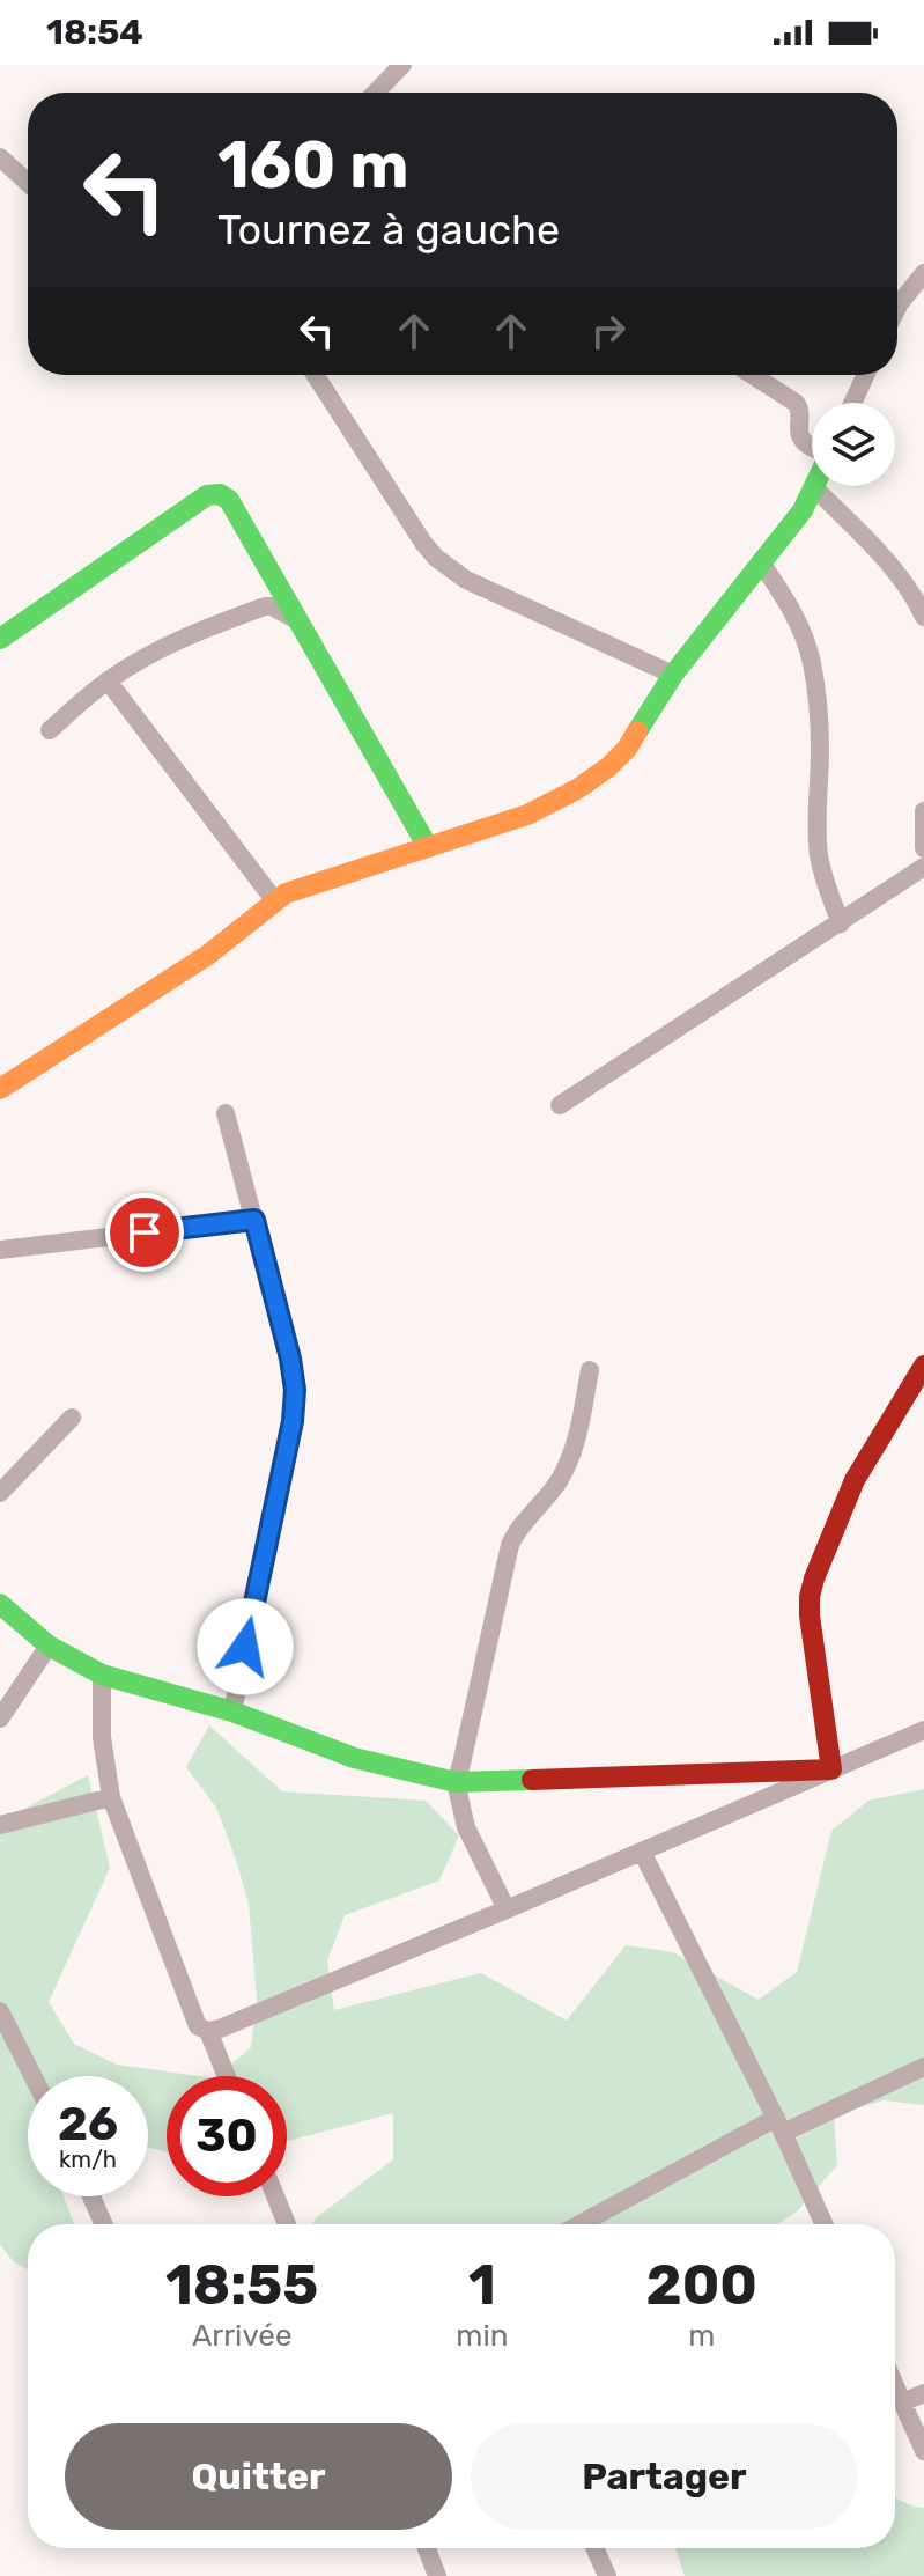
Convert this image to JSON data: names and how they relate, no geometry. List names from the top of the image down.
{
  "page": {
    "status": "18:54",
    "turn": ["160 m", "Tournez à gauche"],
    "speed": "26 km/h",
    "limit": "30",
    "eta": [
      "18:55",
      "Arrivée",
      "1",
      "min",
      "200",
      "m"
    ],
    "buttons": ["Quitter", "Partager"]
  }
}
